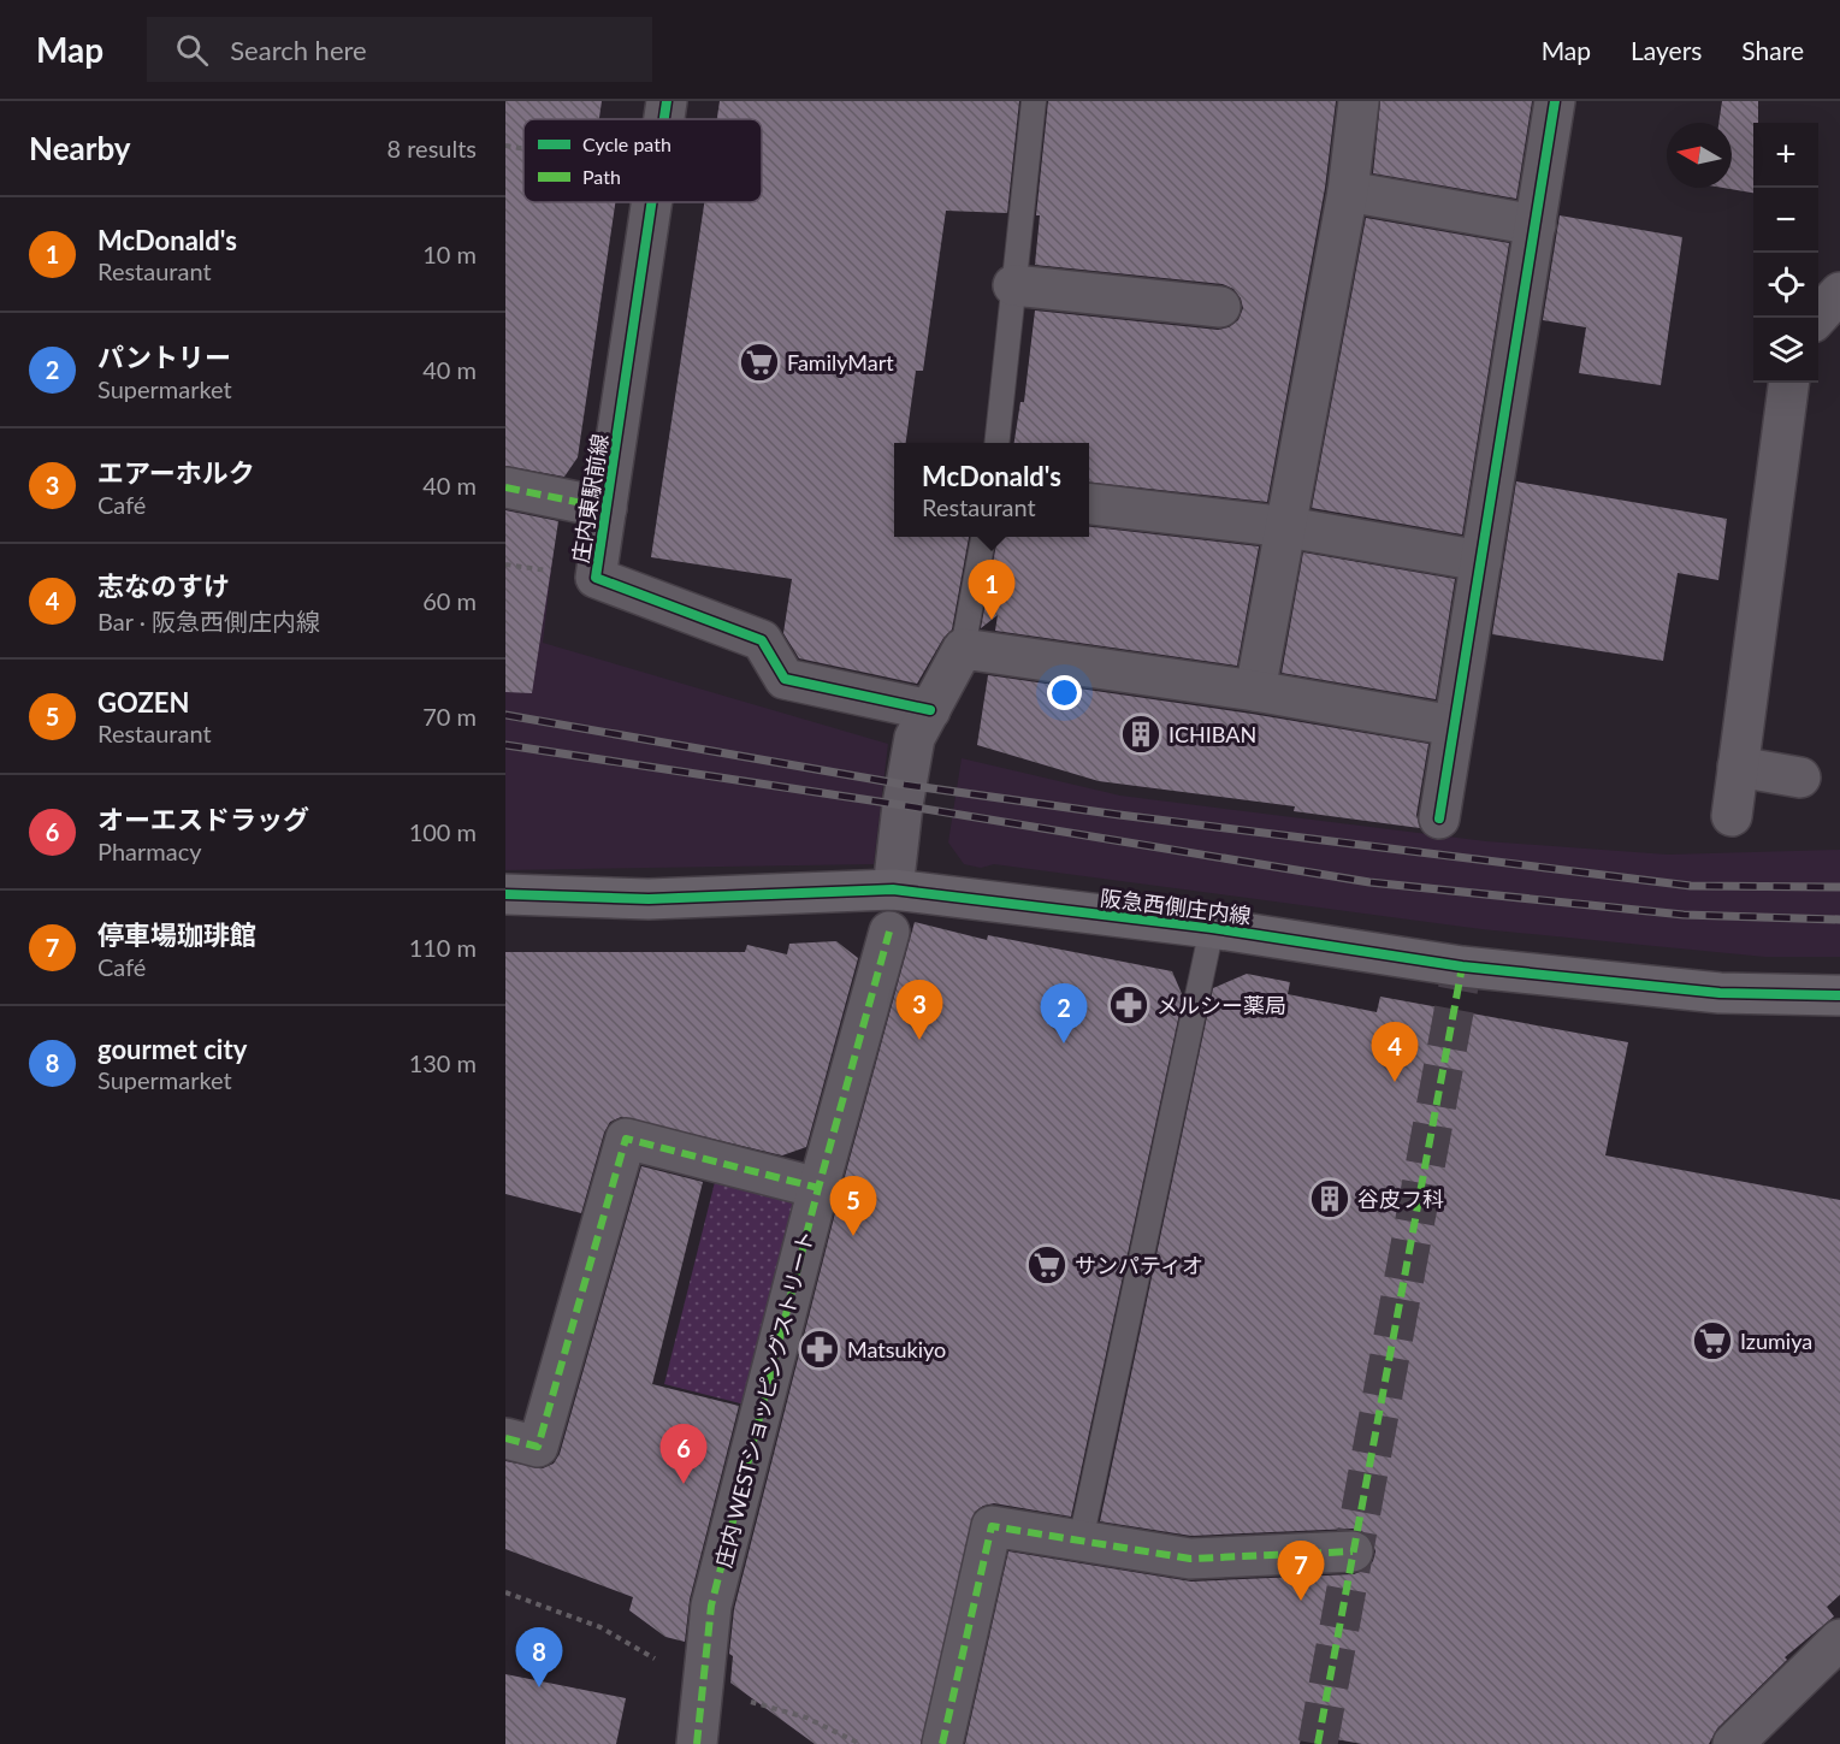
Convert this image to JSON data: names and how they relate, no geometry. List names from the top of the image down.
{
  "streets": {
    "street": ["庄内東駅前線", "阪急西側庄内線", "庄内 WESTショッピングストリート"]
  },
  "places": {
    "supermarket": ["FamilyMart", "サンパティオ", "Izumiya"],
    "building": ["ICHIBAN", "谷皮フ科"],
    "pharmacy": ["メルシー薬局", "Matsukiyo"]
  },
  "legend": ["Cycle path", "Path"],
  "north": "left",
  "page": {
    "header": "Map",
    "search": "Search here",
    "nav": ["Map", "Layers", "Share"],
    "heading": ["Nearby", "8 results"],
    "map_buttons": ["+", "−"],
    "list": [
      {
        "mark": "1",
        "name": "McDonald's",
        "note": "Restaurant",
        "value": "10 m"
      },
      {
        "mark": "2",
        "name": "パントリー",
        "note": "Supermarket",
        "value": "40 m"
      },
      {
        "mark": "3",
        "name": "エアーホルク",
        "note": "Café",
        "value": "40 m"
      },
      {
        "mark": "4",
        "name": "志なのすけ",
        "note": "Bar · 阪急西側庄内線",
        "value": "60 m"
      },
      {
        "mark": "5",
        "name": "GOZEN",
        "note": "Restaurant",
        "value": "70 m"
      },
      {
        "mark": "6",
        "name": "オーエスドラッグ",
        "note": "Pharmacy",
        "value": "100 m"
      },
      {
        "mark": "7",
        "name": "停車場珈琲館",
        "note": "Café",
        "value": "110 m"
      },
      {
        "mark": "8",
        "name": "gourmet city",
        "note": "Supermarket",
        "value": "130 m"
      }
    ],
    "popup": ["McDonald's", "Restaurant"],
    "pins": [
      "1",
      "3",
      "2",
      "4",
      "5",
      "6",
      "7",
      "8"
    ]
  }
}
